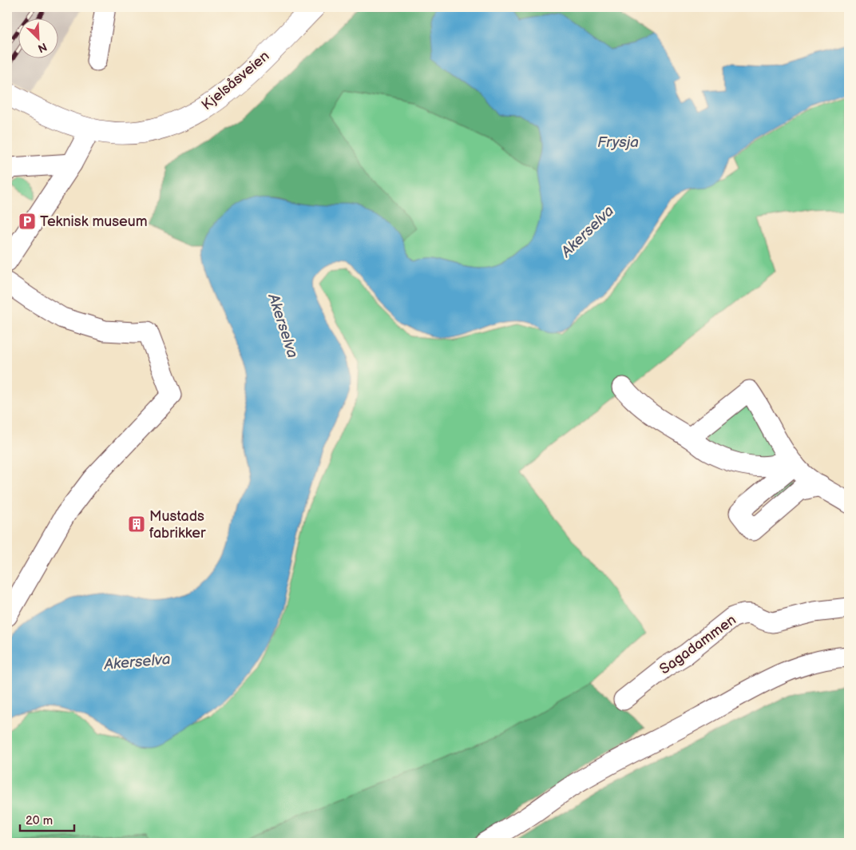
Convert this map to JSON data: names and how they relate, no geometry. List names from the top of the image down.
{
  "streets": {
    "main road": ["Kjelsåsveien"],
    "lane": ["Sagadammen"]
  },
  "water": ["Frysja", "Akerselva"],
  "places": {
    "parking": ["Teknisk museum"],
    "building": ["Mustads fabrikker"]
  },
  "scale_bar": "20 m",
  "north": "bottom right"
}
